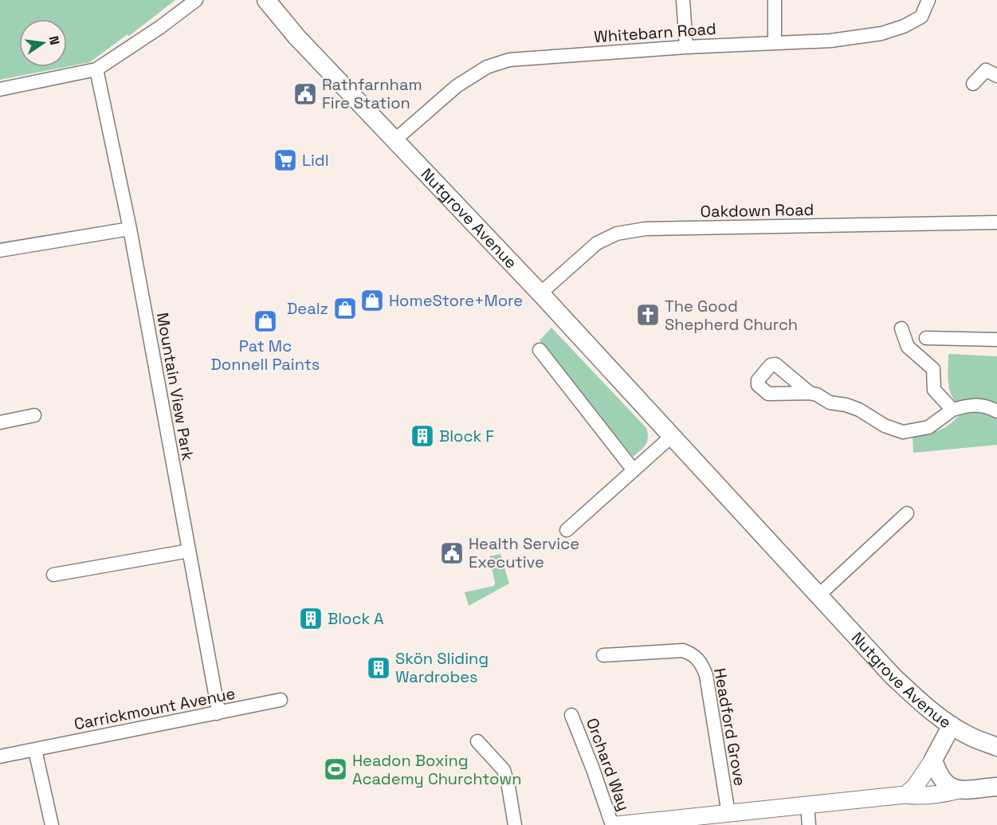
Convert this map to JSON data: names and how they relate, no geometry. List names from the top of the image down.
{
  "streets": {
    "main road": ["Nutgrove Avenue"],
    "street": [
      "Whitebarn Road",
      "Oakdown Road",
      "Mountain View Park",
      "Carrickmount Avenue",
      "Headford Grove",
      "Orchard Way"
    ]
  },
  "crossings": [
    ["Whitebarn Road", "Nutgrove Avenue"],
    ["Oakdown Road", "Nutgrove Avenue"],
    ["Mountain View Park", "Carrickmount Avenue"]
  ],
  "places": {
    "public building": ["Rathfarnham Fire Station", "Health Service Executive"],
    "supermarket": ["Lidl"],
    "shop": ["HomeStore+More", "Dealz", "Pat Mc Donnell Paints"],
    "church": ["The Good Shepherd Church"],
    "building": ["Block F", "Block A", "Skön Sliding Wardrobes"],
    "sports": ["Headon Boxing Academy Churchtown"]
  },
  "north": "right"
}
